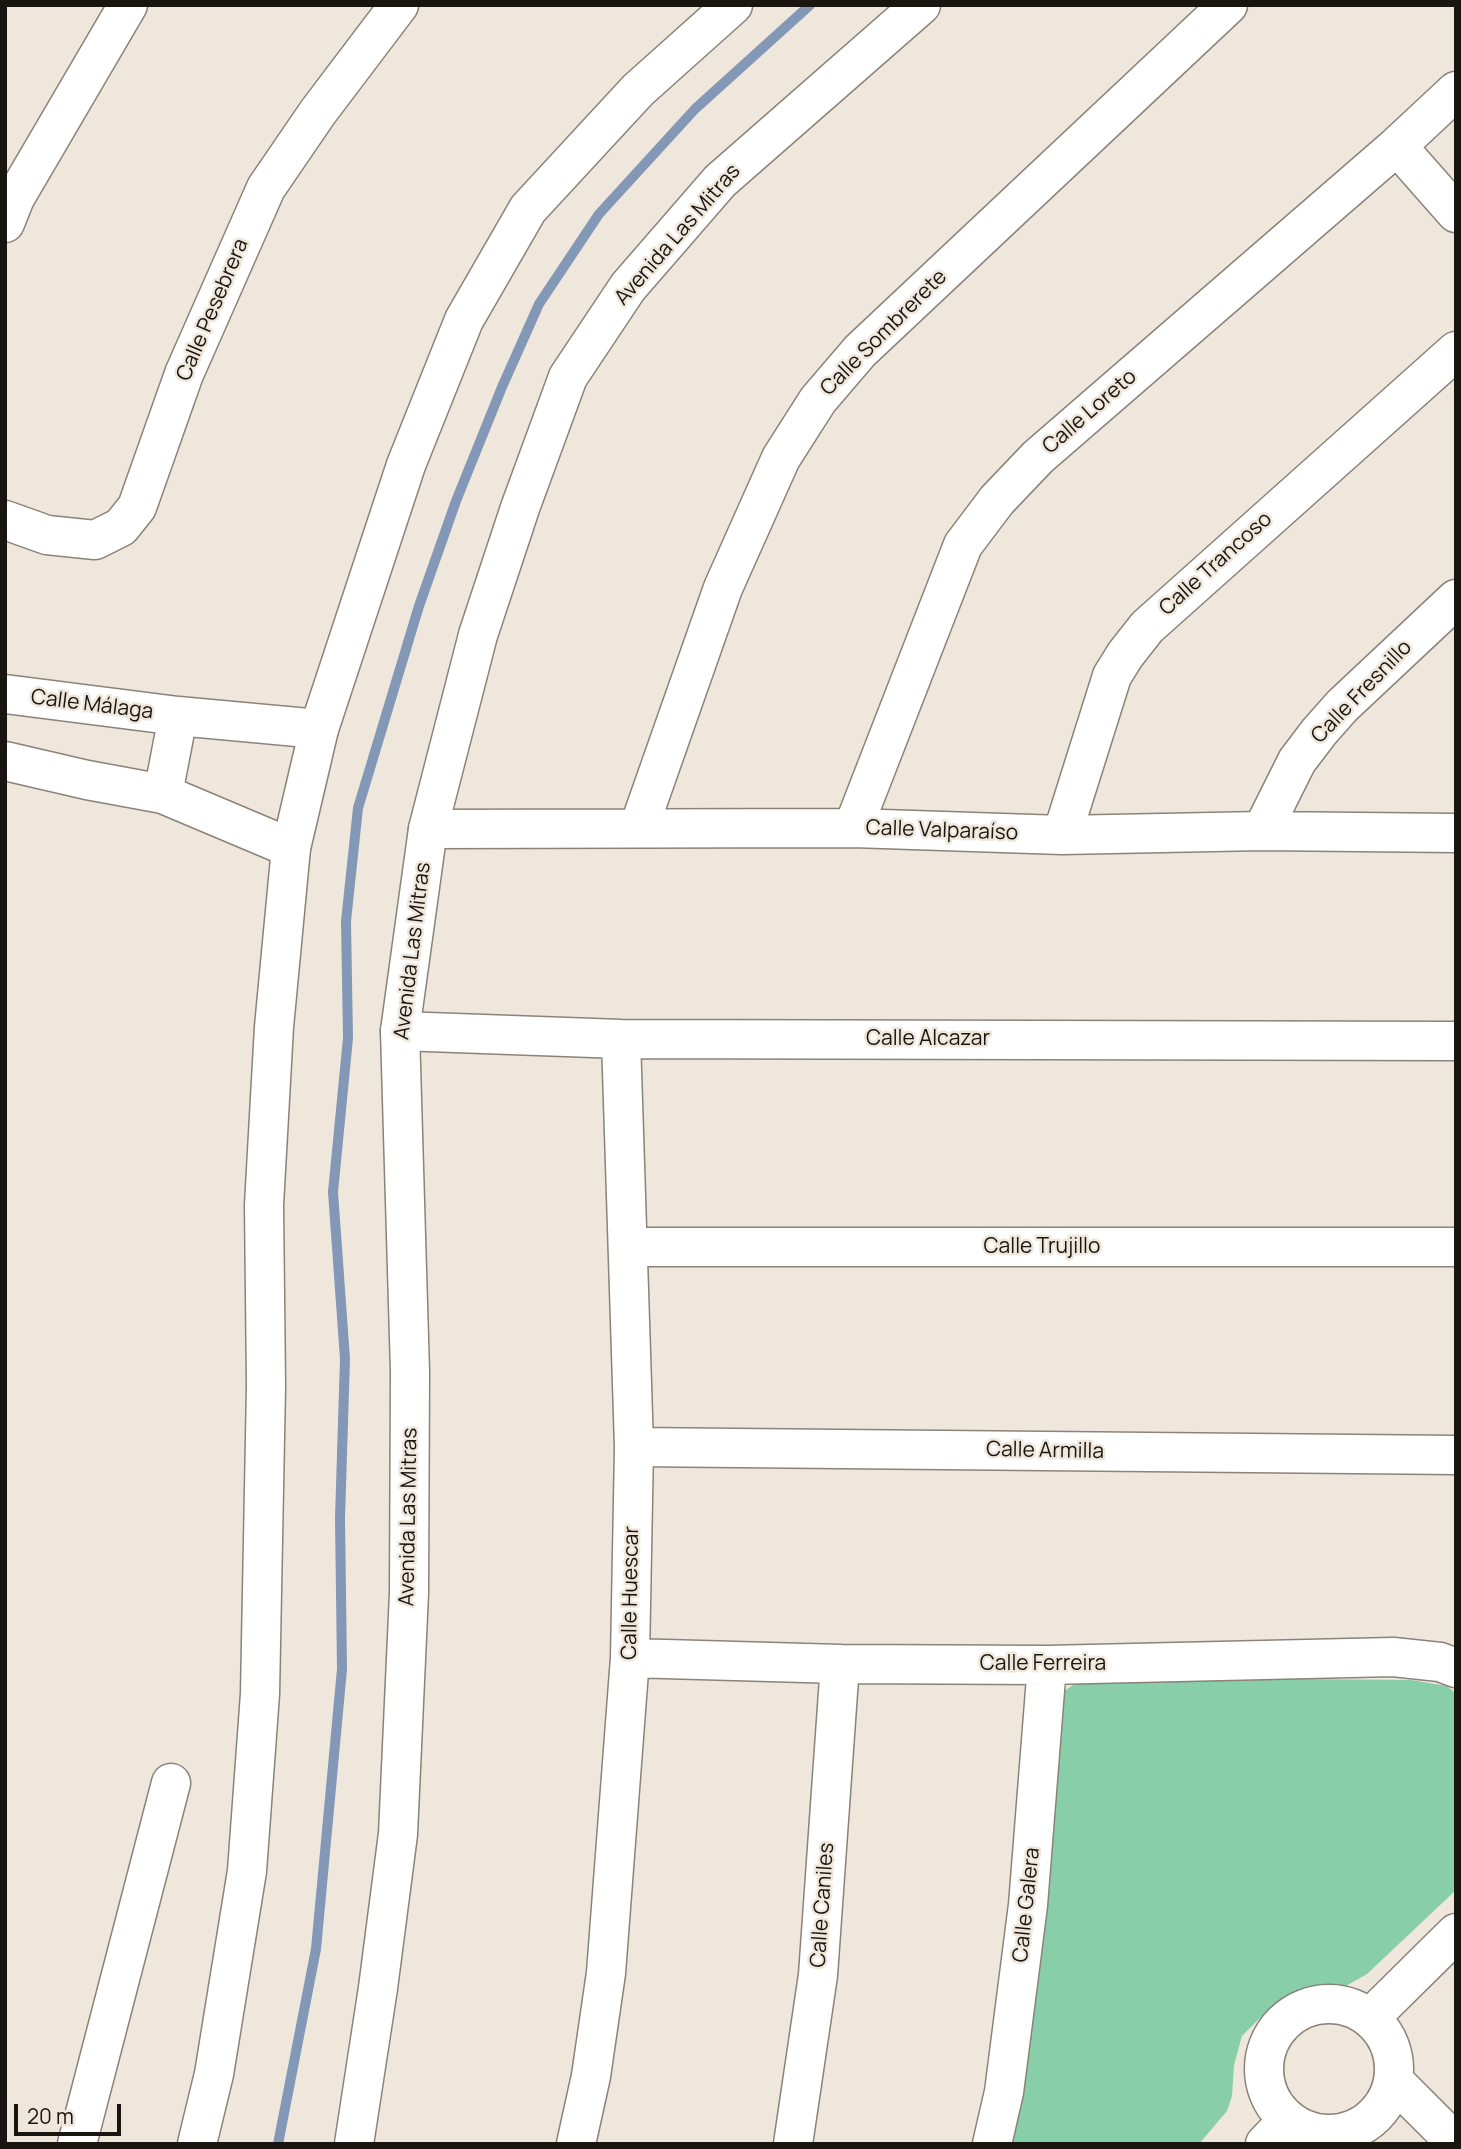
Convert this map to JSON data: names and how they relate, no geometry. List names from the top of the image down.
{
  "streets": {
    "street": [
      "Avenida Las Mitras",
      "Calle Pesebrera",
      "Calle Sombrerete",
      "Calle Loreto",
      "Calle Trancoso",
      "Calle Fresnillo",
      "Calle Málaga",
      "Calle Valparaíso",
      "Calle Alcazar",
      "Calle Trujillo",
      "Calle Armilla",
      "Calle Huescar",
      "Calle Ferreira",
      "Calle Caniles",
      "Calle Galera"
    ]
  },
  "crossings": [
    ["Avenida Las Mitras", "Calle Valparaíso"],
    ["Avenida Las Mitras", "Calle Alcazar"],
    ["Calle Sombrerete", "Calle Valparaíso"],
    ["Calle Loreto", "Calle Valparaíso"],
    ["Calle Trancoso", "Calle Valparaíso"],
    ["Calle Fresnillo", "Calle Valparaíso"],
    ["Calle Alcazar", "Calle Huescar"],
    ["Calle Trujillo", "Calle Huescar"],
    ["Calle Armilla", "Calle Huescar"],
    ["Calle Huescar", "Calle Ferreira"],
    ["Calle Ferreira", "Calle Caniles"],
    ["Calle Ferreira", "Calle Galera"]
  ],
  "scale_bar": "20 m"
}
